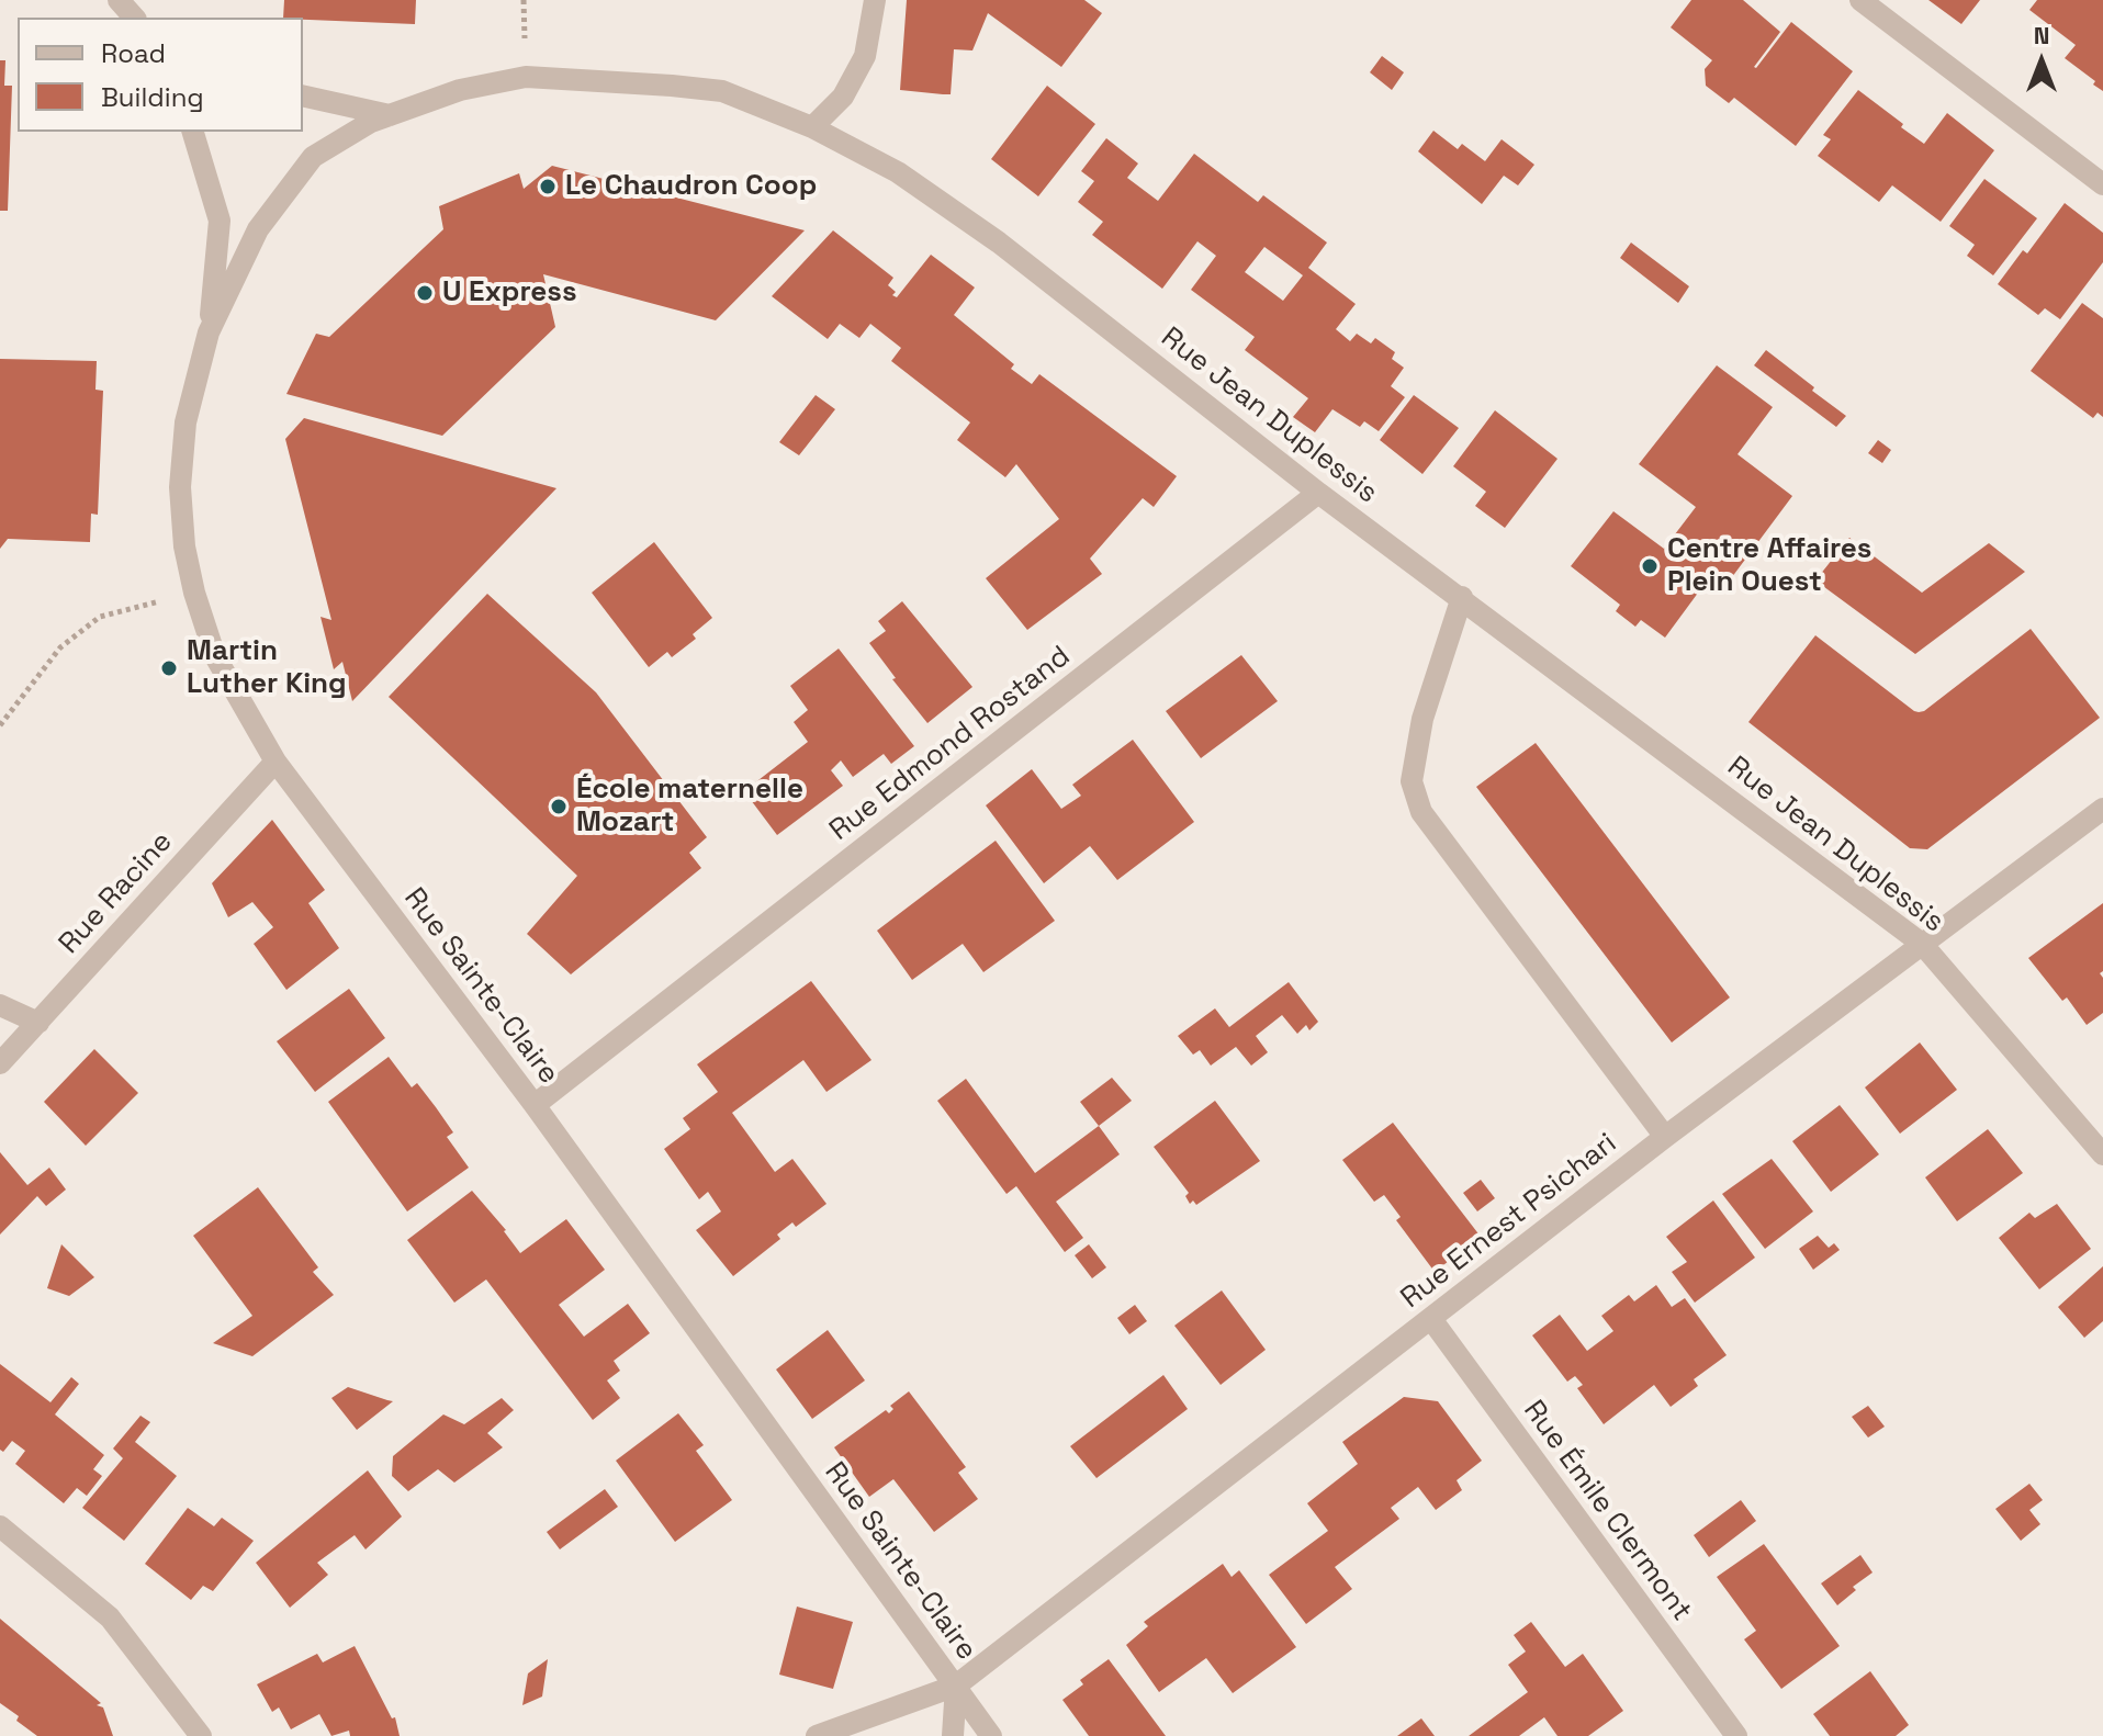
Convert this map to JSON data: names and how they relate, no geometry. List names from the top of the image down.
{
  "streets": {
    "street": [
      "Rue Jean Duplessis",
      "Rue Edmond Rostand",
      "Rue Racine",
      "Rue Sainte-Claire",
      "Rue Ernest Psichari",
      "Rue Émile Clermont"
    ]
  },
  "crossings": [
    ["Rue Jean Duplessis", "Rue Edmond Rostand"],
    ["Rue Jean Duplessis", "Rue Sainte-Claire"],
    ["Rue Jean Duplessis", "Rue Ernest Psichari"],
    ["Rue Edmond Rostand", "Rue Sainte-Claire"],
    ["Rue Racine", "Rue Sainte-Claire"],
    ["Rue Sainte-Claire", "Rue Ernest Psichari"],
    ["Rue Ernest Psichari", "Rue Émile Clermont"]
  ],
  "places": [
    "Le Chaudron Coop",
    "U Express",
    "Centre Affaires Plein Ouest",
    "Martin Luther King",
    "École maternelle Mozart"
  ],
  "legend": ["Road", "Building"],
  "north": "top"
}
